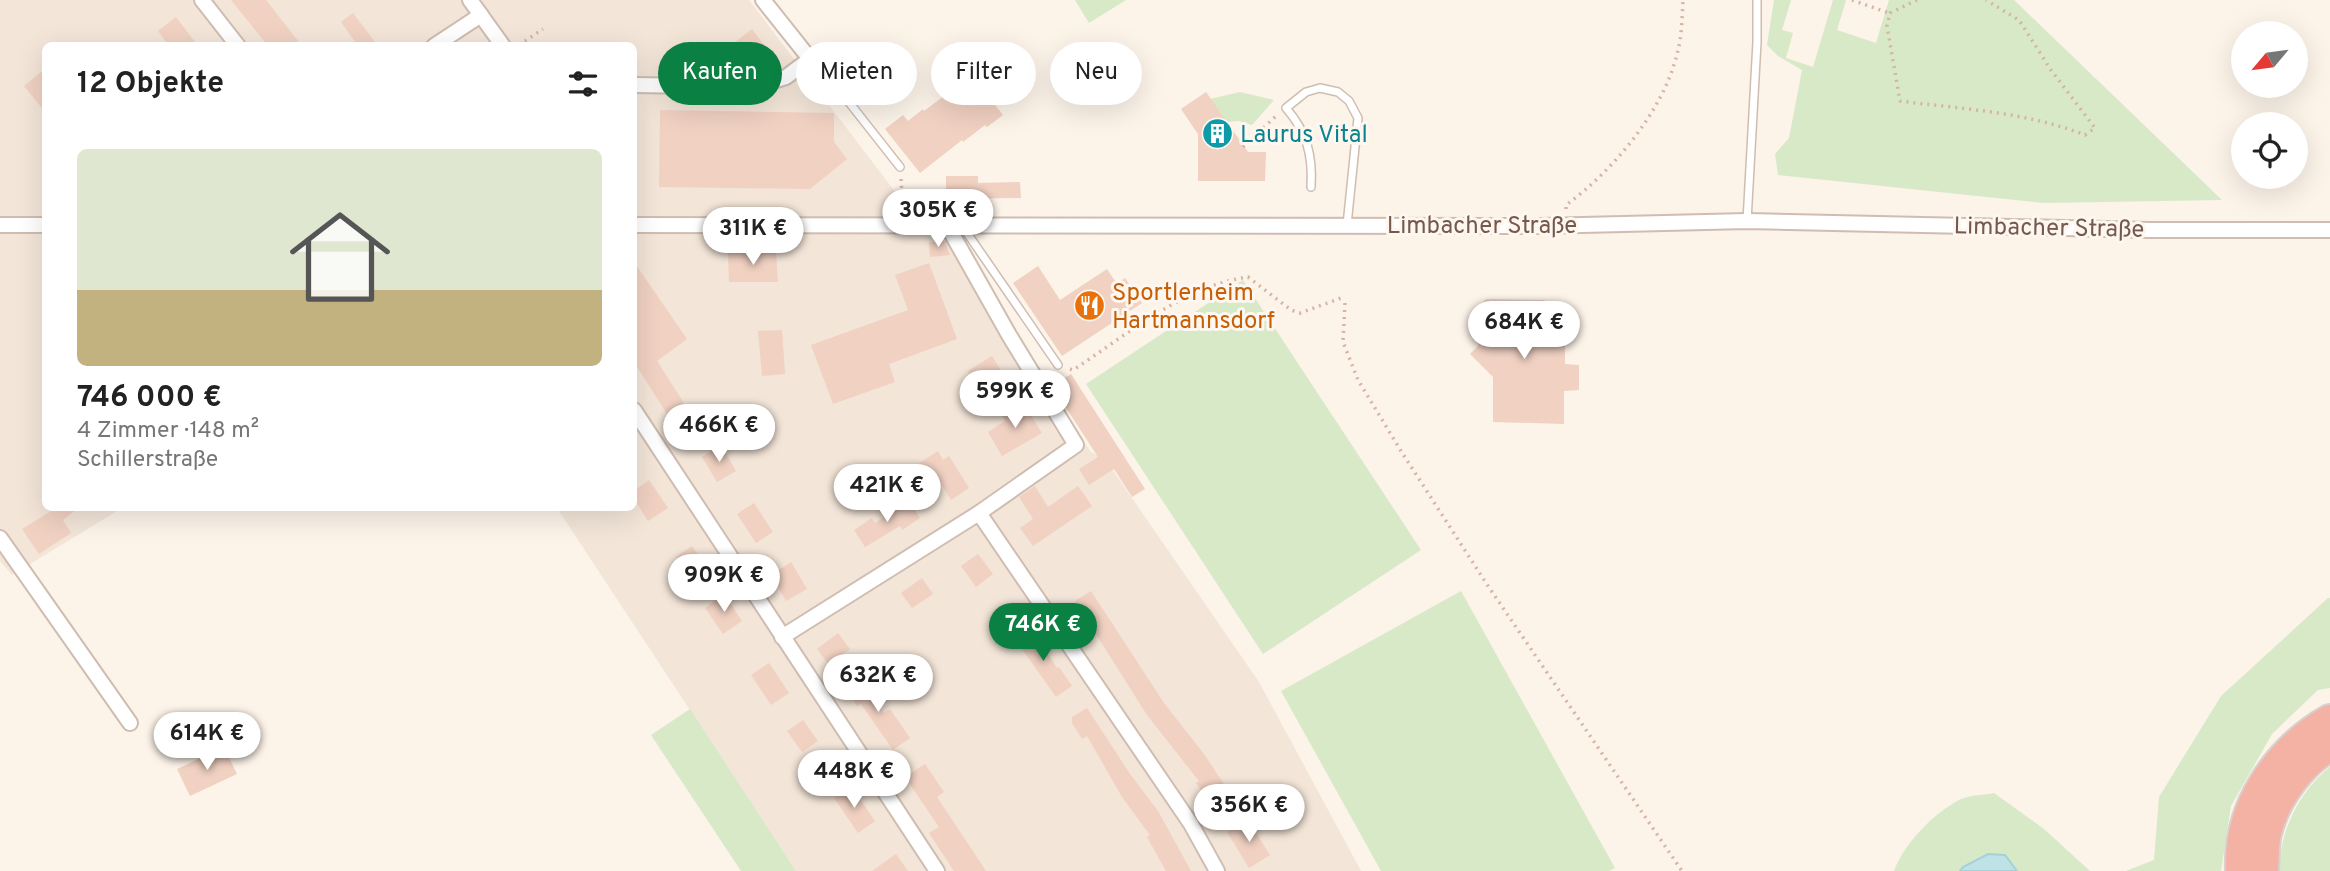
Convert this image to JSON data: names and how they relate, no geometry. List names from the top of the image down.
{
  "streets": {
    "street": ["Limbacher Straße"]
  },
  "places": {
    "building": ["Laurus Vital"],
    "restaurant": ["Sportlerheim Hartmannsdorf"]
  },
  "north": "bottom left",
  "page": {
    "chip": [
      "Kaufen",
      "Mieten",
      "Filter",
      "Neu"
    ],
    "heading": "12 Objekte",
    "list": [
      {
        "name": "746 000 €",
        "note": "4 Zimmer · 148 m² · Schillerstraße"
      }
    ],
    "price": [
      "305K €",
      "311K €",
      "684K €",
      "599K €",
      "466K €",
      "421K €",
      "909K €",
      "746K €",
      "632K €",
      "614K €",
      "448K €",
      "356K €"
    ]
  }
}
